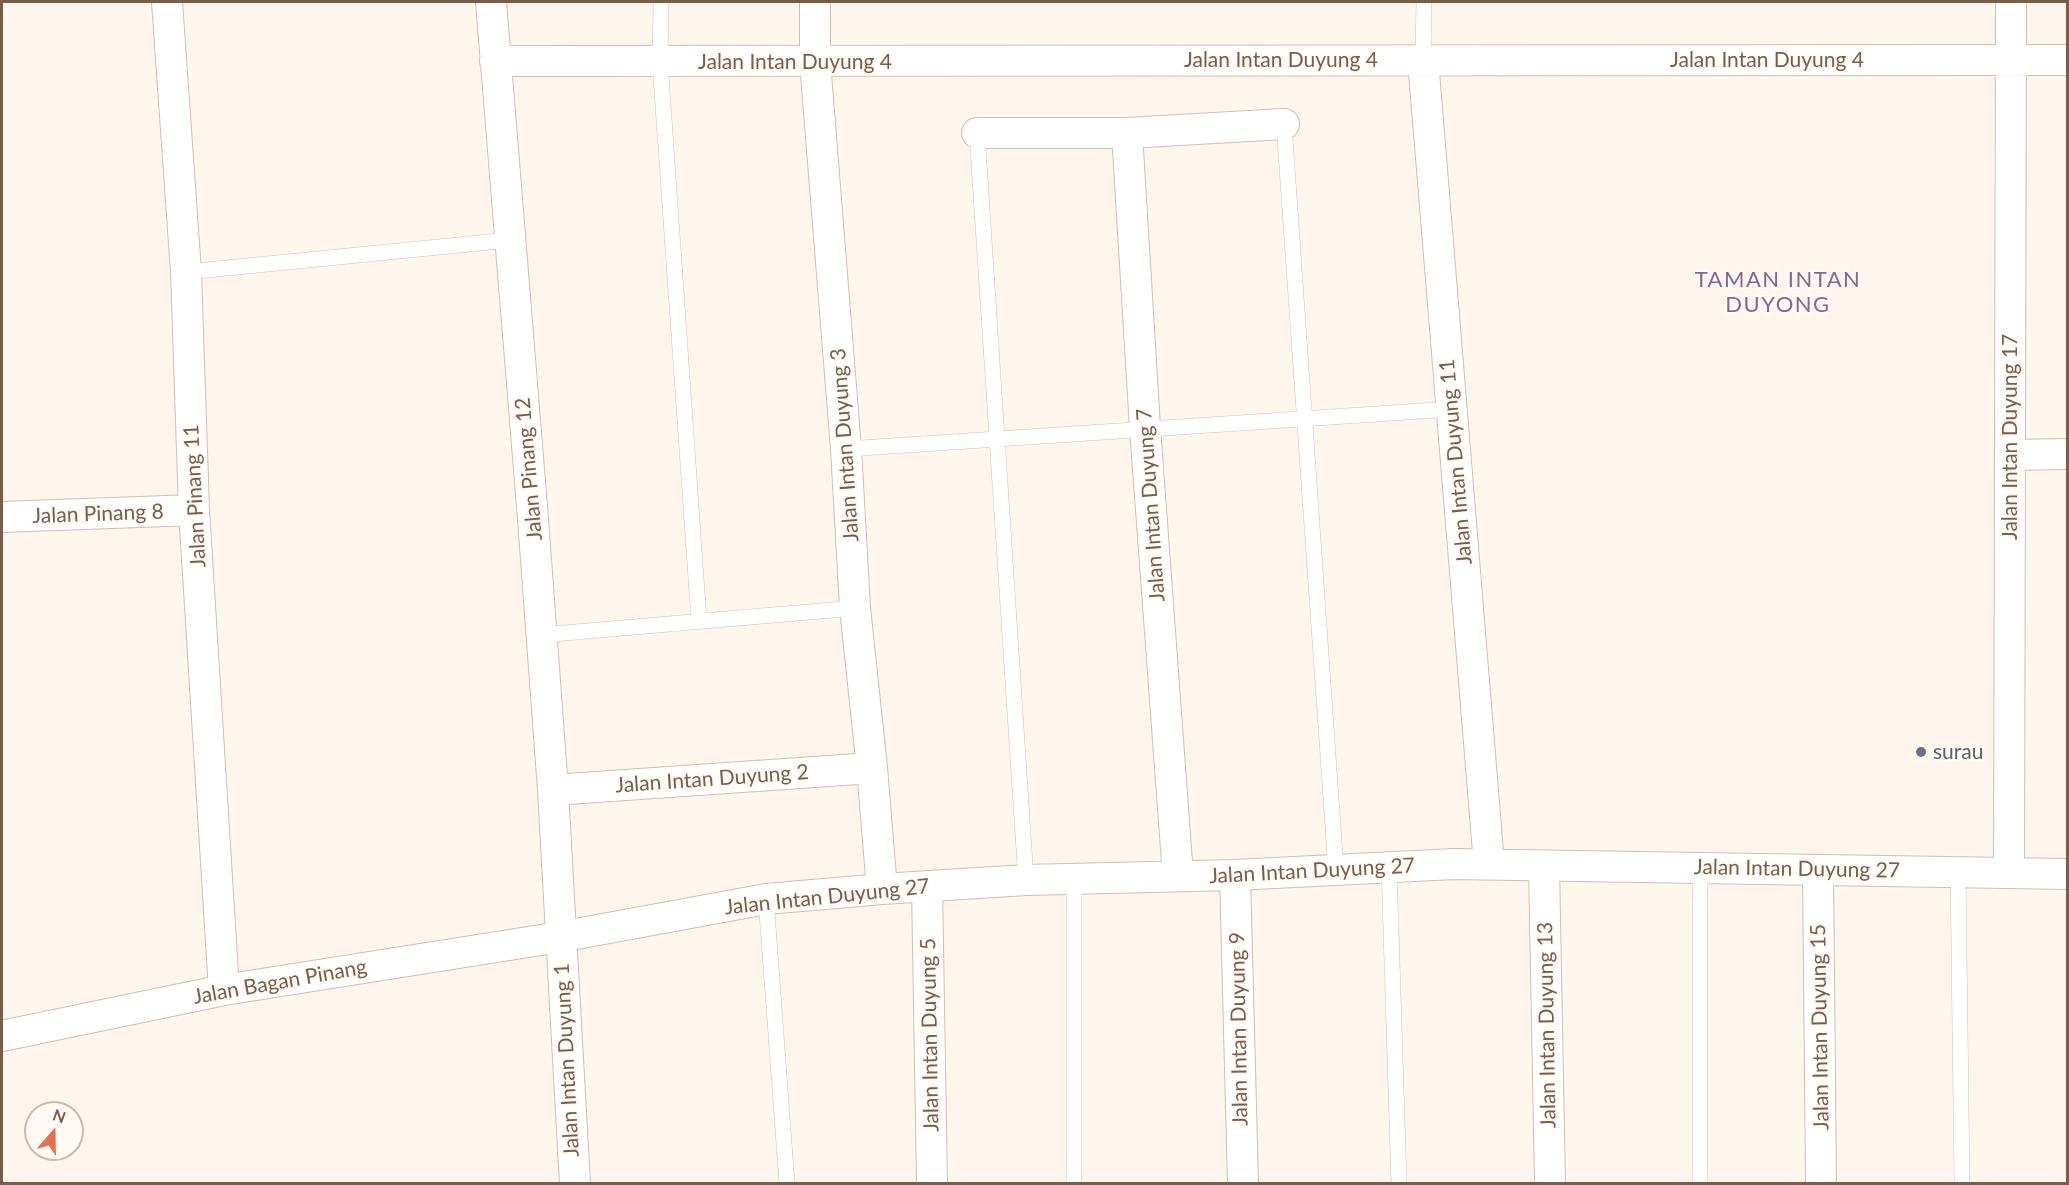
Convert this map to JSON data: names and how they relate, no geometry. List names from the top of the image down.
{
  "streets": {
    "street": [
      "Jalan Intan Duyung 4",
      "Jalan Intan Duyung 17",
      "Jalan Intan Duyung 3",
      "Jalan Intan Duyung 11",
      "Jalan Pinang 12",
      "Jalan Pinang 11",
      "Jalan Intan Duyung 7",
      "Jalan Pinang 8",
      "Jalan Intan Duyung 2",
      "Jalan Intan Duyung 27",
      "Jalan Bagan Pinang",
      "Jalan Intan Duyung 13",
      "Jalan Intan Duyung 15",
      "Jalan Intan Duyung 9",
      "Jalan Intan Duyung 5",
      "Jalan Intan Duyung 1"
    ]
  },
  "crossings": [
    ["Jalan Intan Duyung 4", "Jalan Intan Duyung 17"],
    ["Jalan Intan Duyung 4", "Jalan Intan Duyung 3"],
    ["Jalan Intan Duyung 4", "Jalan Intan Duyung 11"],
    ["Jalan Intan Duyung 4", "Jalan Pinang 12"],
    ["Jalan Intan Duyung 17", "Jalan Intan Duyung 27"],
    ["Jalan Intan Duyung 3", "Jalan Intan Duyung 2"],
    ["Jalan Intan Duyung 3", "Jalan Intan Duyung 27"],
    ["Jalan Intan Duyung 11", "Jalan Intan Duyung 27"],
    ["Jalan Pinang 12", "Jalan Intan Duyung 2"],
    ["Jalan Pinang 12", "Jalan Intan Duyung 27"],
    ["Jalan Pinang 12", "Jalan Bagan Pinang"],
    ["Jalan Pinang 12", "Jalan Intan Duyung 1"],
    ["Jalan Pinang 11", "Jalan Pinang 8"],
    ["Jalan Pinang 11", "Jalan Bagan Pinang"],
    ["Jalan Intan Duyung 7", "Jalan Intan Duyung 27"],
    ["Jalan Intan Duyung 27", "Jalan Bagan Pinang"],
    ["Jalan Intan Duyung 27", "Jalan Intan Duyung 13"],
    ["Jalan Intan Duyung 27", "Jalan Intan Duyung 15"],
    ["Jalan Intan Duyung 27", "Jalan Intan Duyung 9"],
    ["Jalan Intan Duyung 27", "Jalan Intan Duyung 5"],
    ["Jalan Intan Duyung 27", "Jalan Intan Duyung 1"],
    ["Jalan Bagan Pinang", "Jalan Intan Duyung 1"]
  ],
  "districts": ["TAMAN INTAN DUYONG"],
  "places": ["surau"],
  "north": "top"
}
